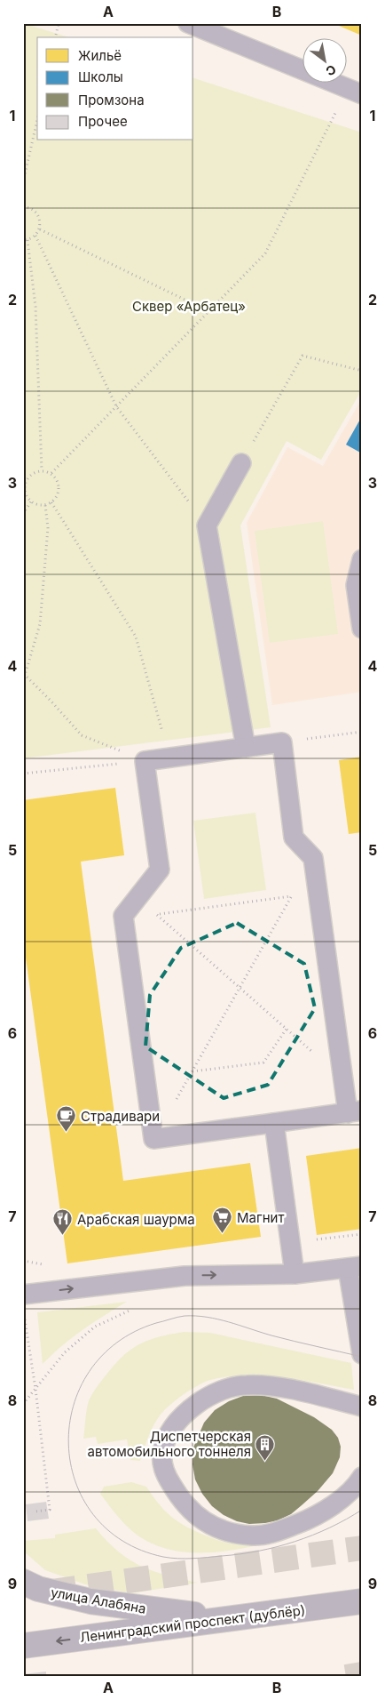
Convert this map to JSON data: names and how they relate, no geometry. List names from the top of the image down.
{
  "streets": {
    "main road": ["улица Алабяна", "Ленинградский проспект (дублёр)"]
  },
  "crossings": [
    ["улица Алабяна", "Ленинградский проспект (дублёр)"]
  ],
  "one_way": ["Ленинградский проспект (дублёр)"],
  "parks": ["Сквер «Арбатец»"],
  "places": {
    "cafe": ["Страдивари"],
    "supermarket": ["Магнит"],
    "restaurant": ["Арабская шаурма"],
    "building": ["Диспетчерская автомобильного тоннеля"]
  },
  "legend": [
    "Жильё",
    "Школы",
    "Промзона",
    "Прочее"
  ],
  "north": "bottom right",
  "grid": {
    "columns": ["A", "B"],
    "rows": [
      "1",
      "2",
      "3",
      "4",
      "5",
      "6",
      "7",
      "8",
      "9"
    ]
  }
}
